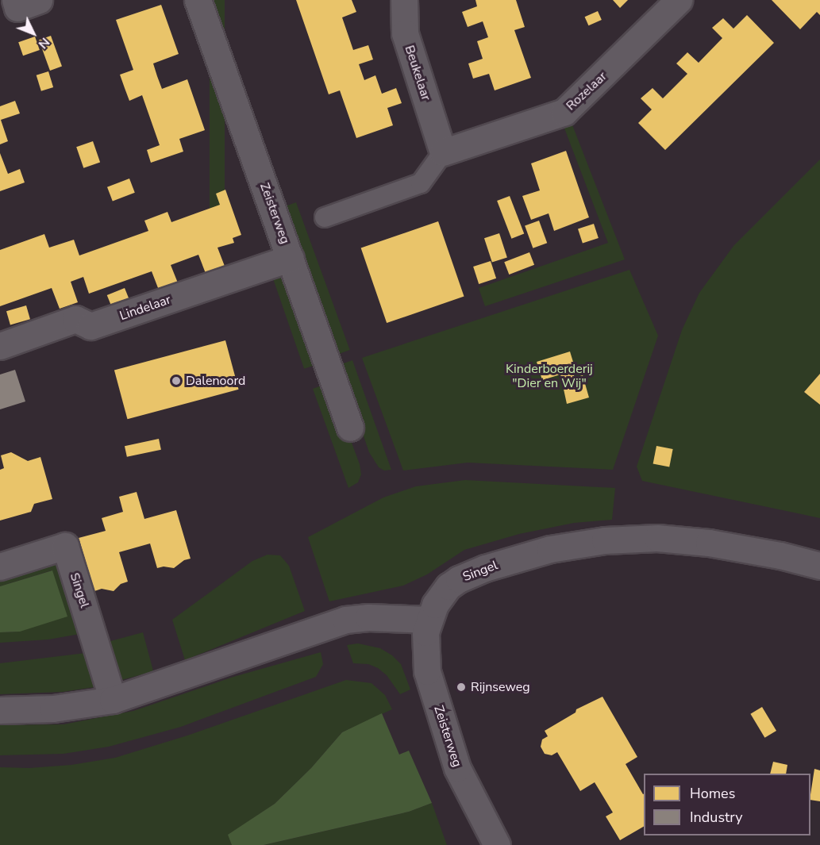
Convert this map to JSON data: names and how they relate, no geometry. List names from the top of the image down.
{
  "streets": {
    "street": [
      "Beukelaar",
      "Rozelaar",
      "Zeisterweg",
      "Lindelaar",
      "Singel"
    ]
  },
  "crossings": [
    ["Beukelaar", "Rozelaar"],
    ["Zeisterweg", "Lindelaar"],
    ["Zeisterweg", "Singel"]
  ],
  "parks": ["Kinderboerderij \"Dier en Wij\""],
  "places": ["Dalenoord", "Rijnseweg"],
  "legend": ["Homes", "Industry"],
  "north": "bottom right"
}
